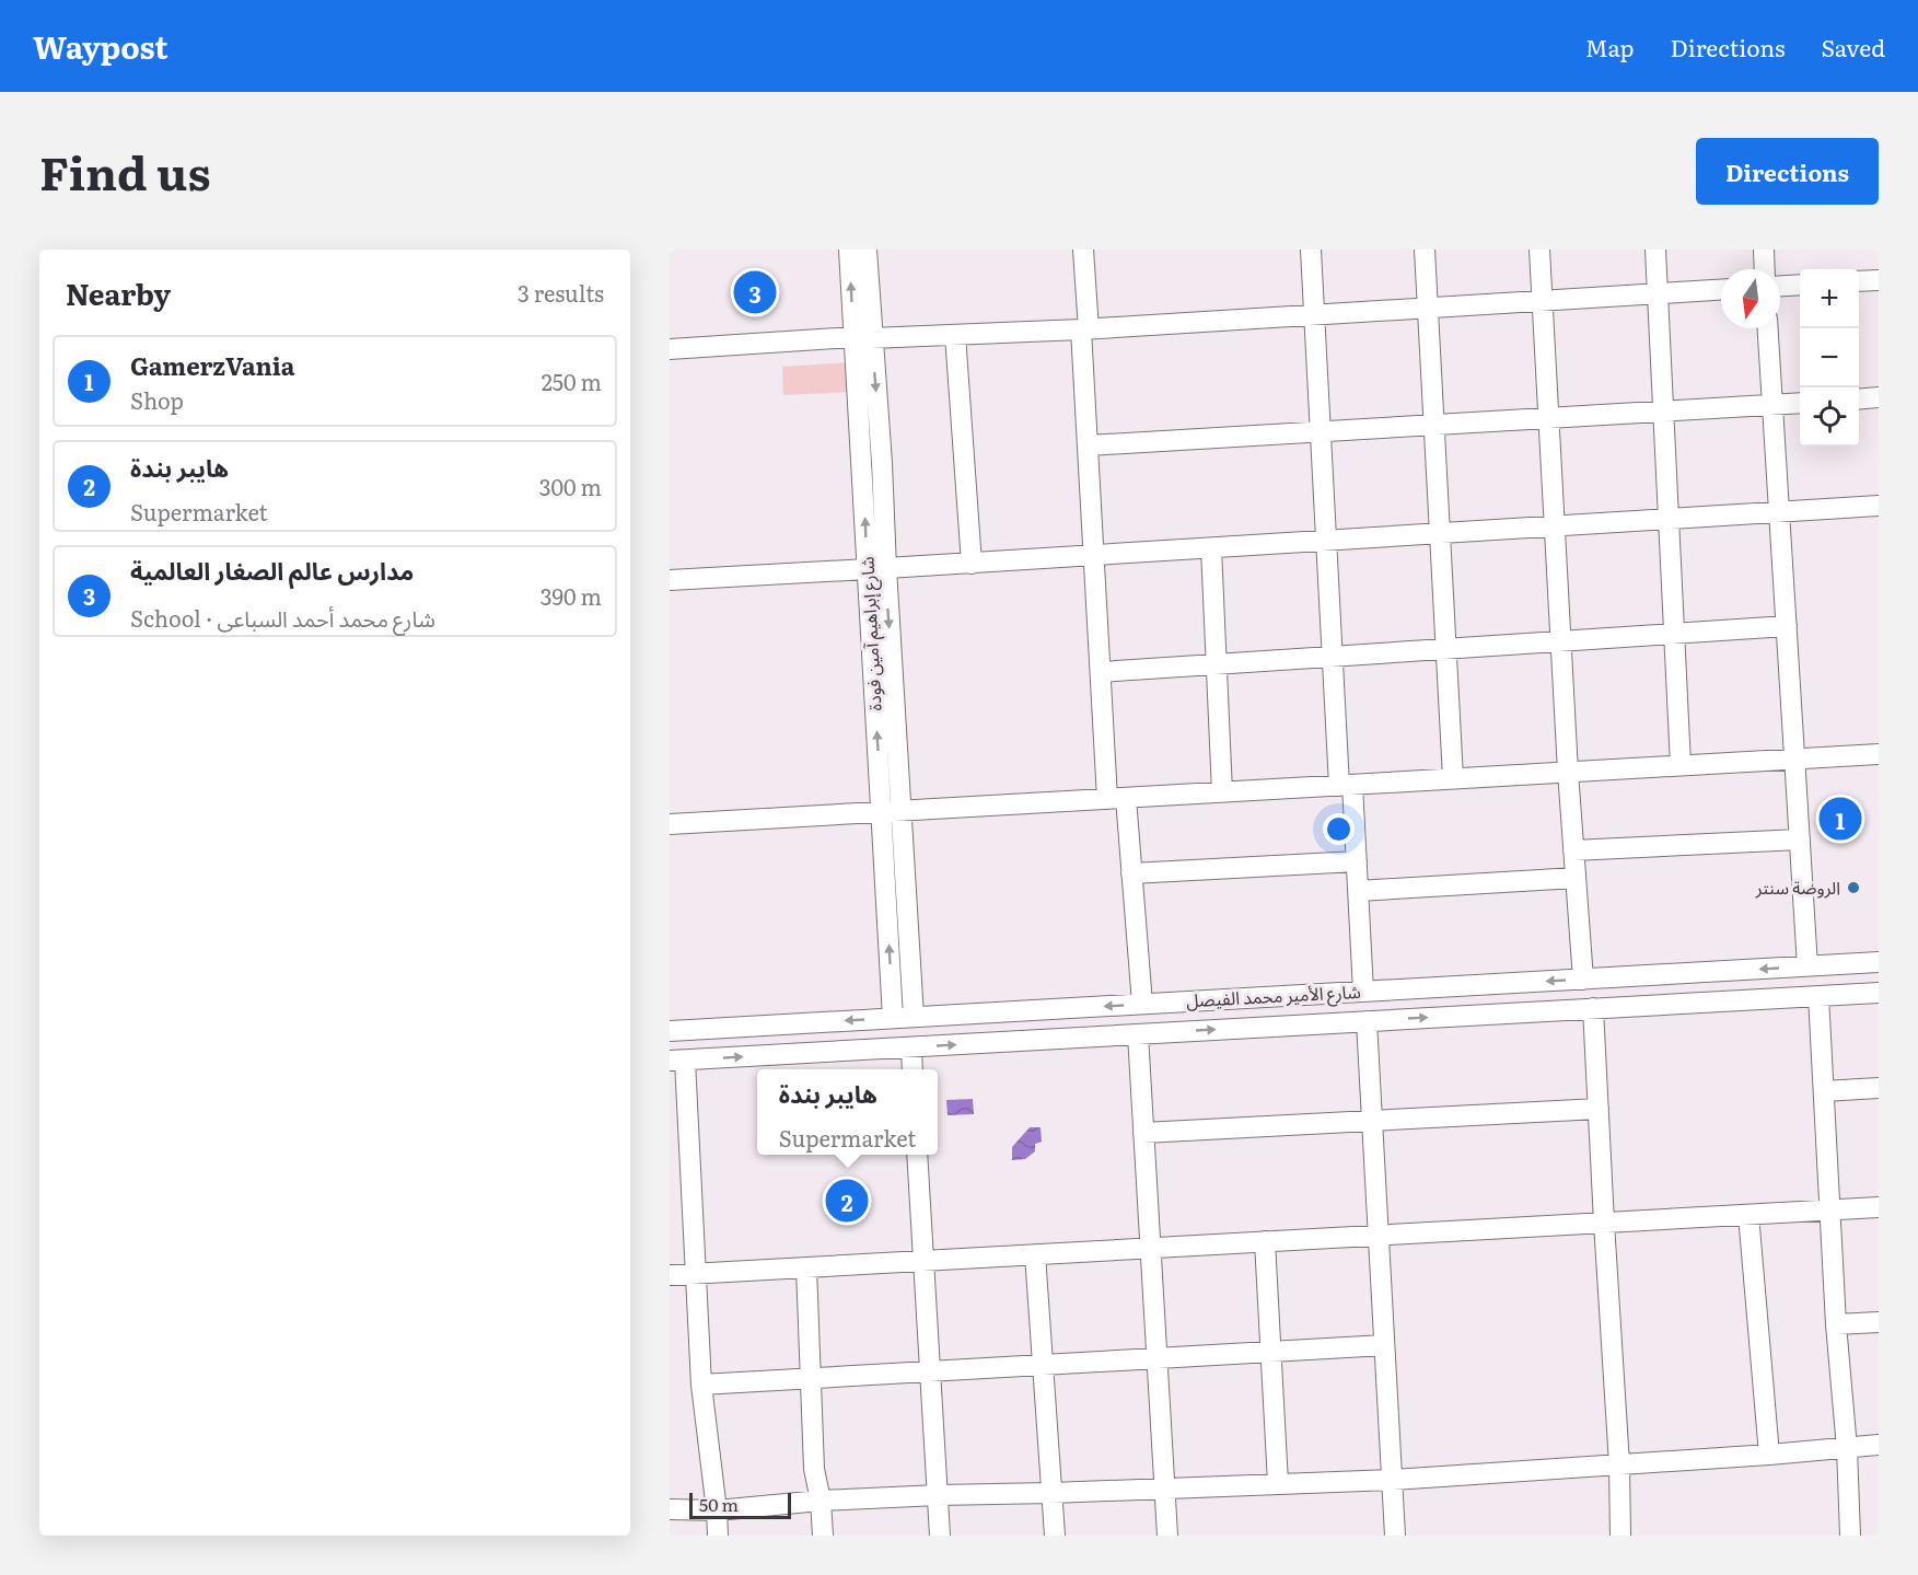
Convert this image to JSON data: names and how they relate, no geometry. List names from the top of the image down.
{
  "streets": {
    "street": ["شارع إبراهيم آمين فودة", "شارع الأمير محمد الفيصل"]
  },
  "crossings": [
    ["شارع إبراهيم آمين فودة", "شارع الأمير محمد الفيصل"]
  ],
  "places": ["الروضة سنتر"],
  "scale_bar": "50 m",
  "north": "bottom",
  "page": {
    "header": "Waypost",
    "nav": ["Map", "Directions", "Saved"],
    "title": "Find us",
    "buttons": "Directions",
    "heading": ["Nearby", "3 results"],
    "pins": ["3", "1", "2"],
    "map_buttons": ["+", "−"],
    "list": [
      {
        "mark": "1",
        "name": "GamerzVania",
        "note": "Shop",
        "value": "250 m"
      },
      {
        "mark": "2",
        "name": "هايبر بندة",
        "note": "Supermarket",
        "value": "300 m"
      },
      {
        "mark": "3",
        "name": "مدارس عالم الصغار العالمية",
        "note": "School · شارع محمد أحمد السباعى",
        "value": "390 m"
      }
    ],
    "popup": ["هايبر بندة", "Supermarket"],
    "scale": "50 m"
  }
}
